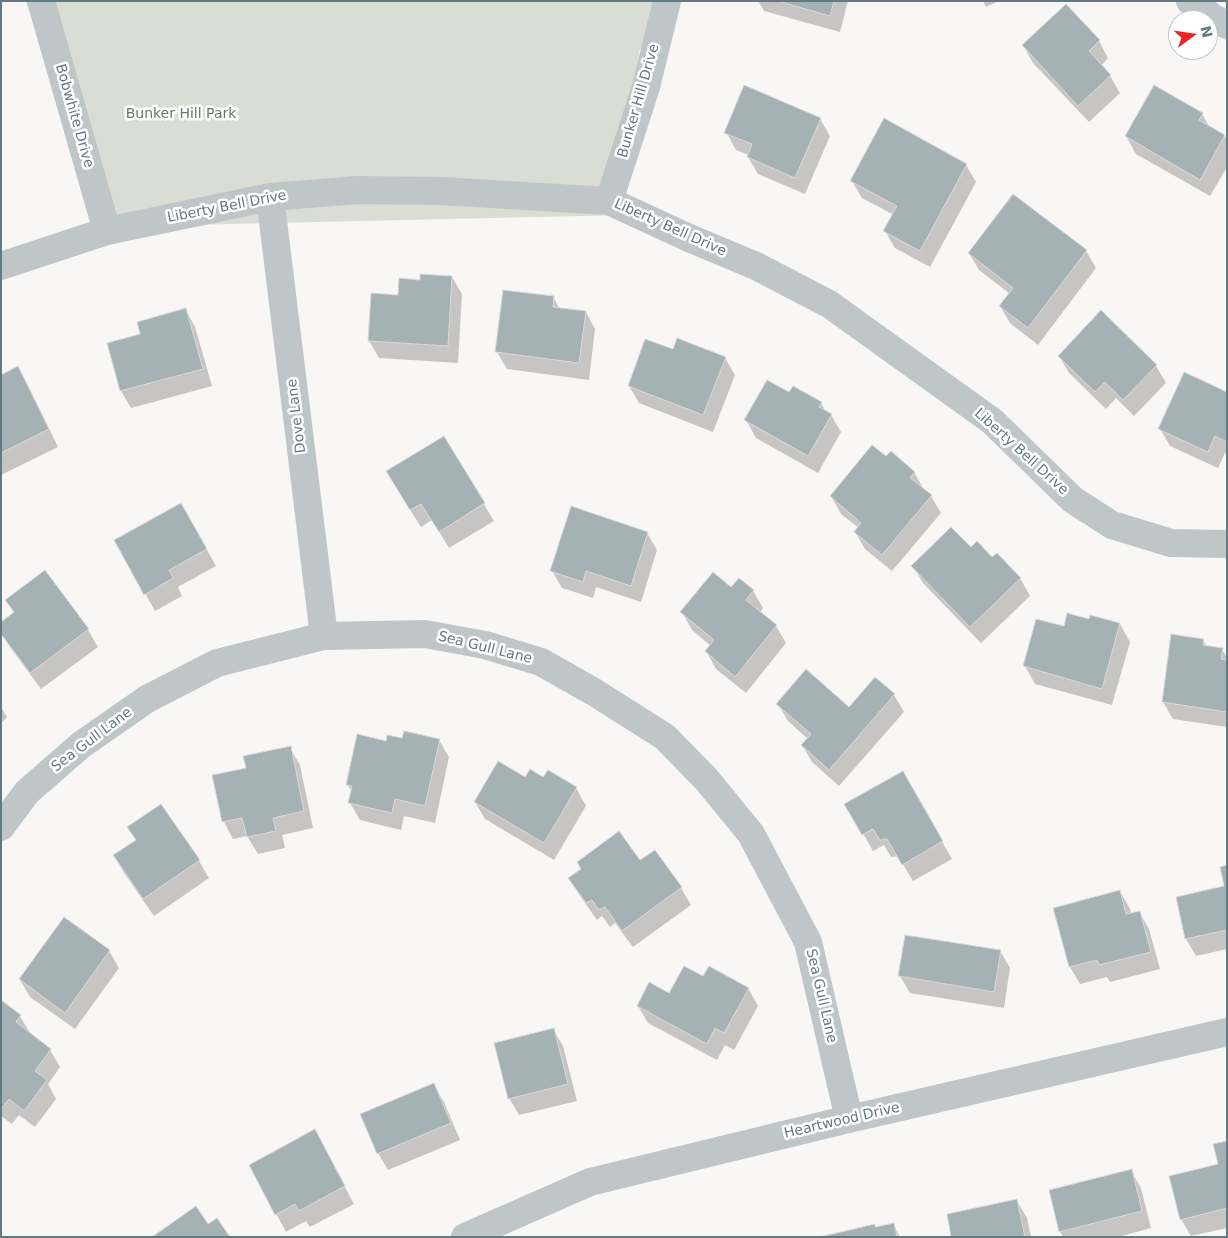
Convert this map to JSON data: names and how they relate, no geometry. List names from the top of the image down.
{
  "streets": {
    "street": [
      "Bunker Hill Drive",
      "Bobwhite Drive",
      "Liberty Bell Drive",
      "Dove Lane",
      "Sea Gull Lane",
      "Heartwood Drive"
    ]
  },
  "crossings": [
    ["Bunker Hill Drive", "Liberty Bell Drive"],
    ["Bobwhite Drive", "Liberty Bell Drive"],
    ["Liberty Bell Drive", "Dove Lane"],
    ["Dove Lane", "Sea Gull Lane"],
    ["Sea Gull Lane", "Heartwood Drive"]
  ],
  "parks": ["Bunker Hill Park"],
  "north": "right"
}
